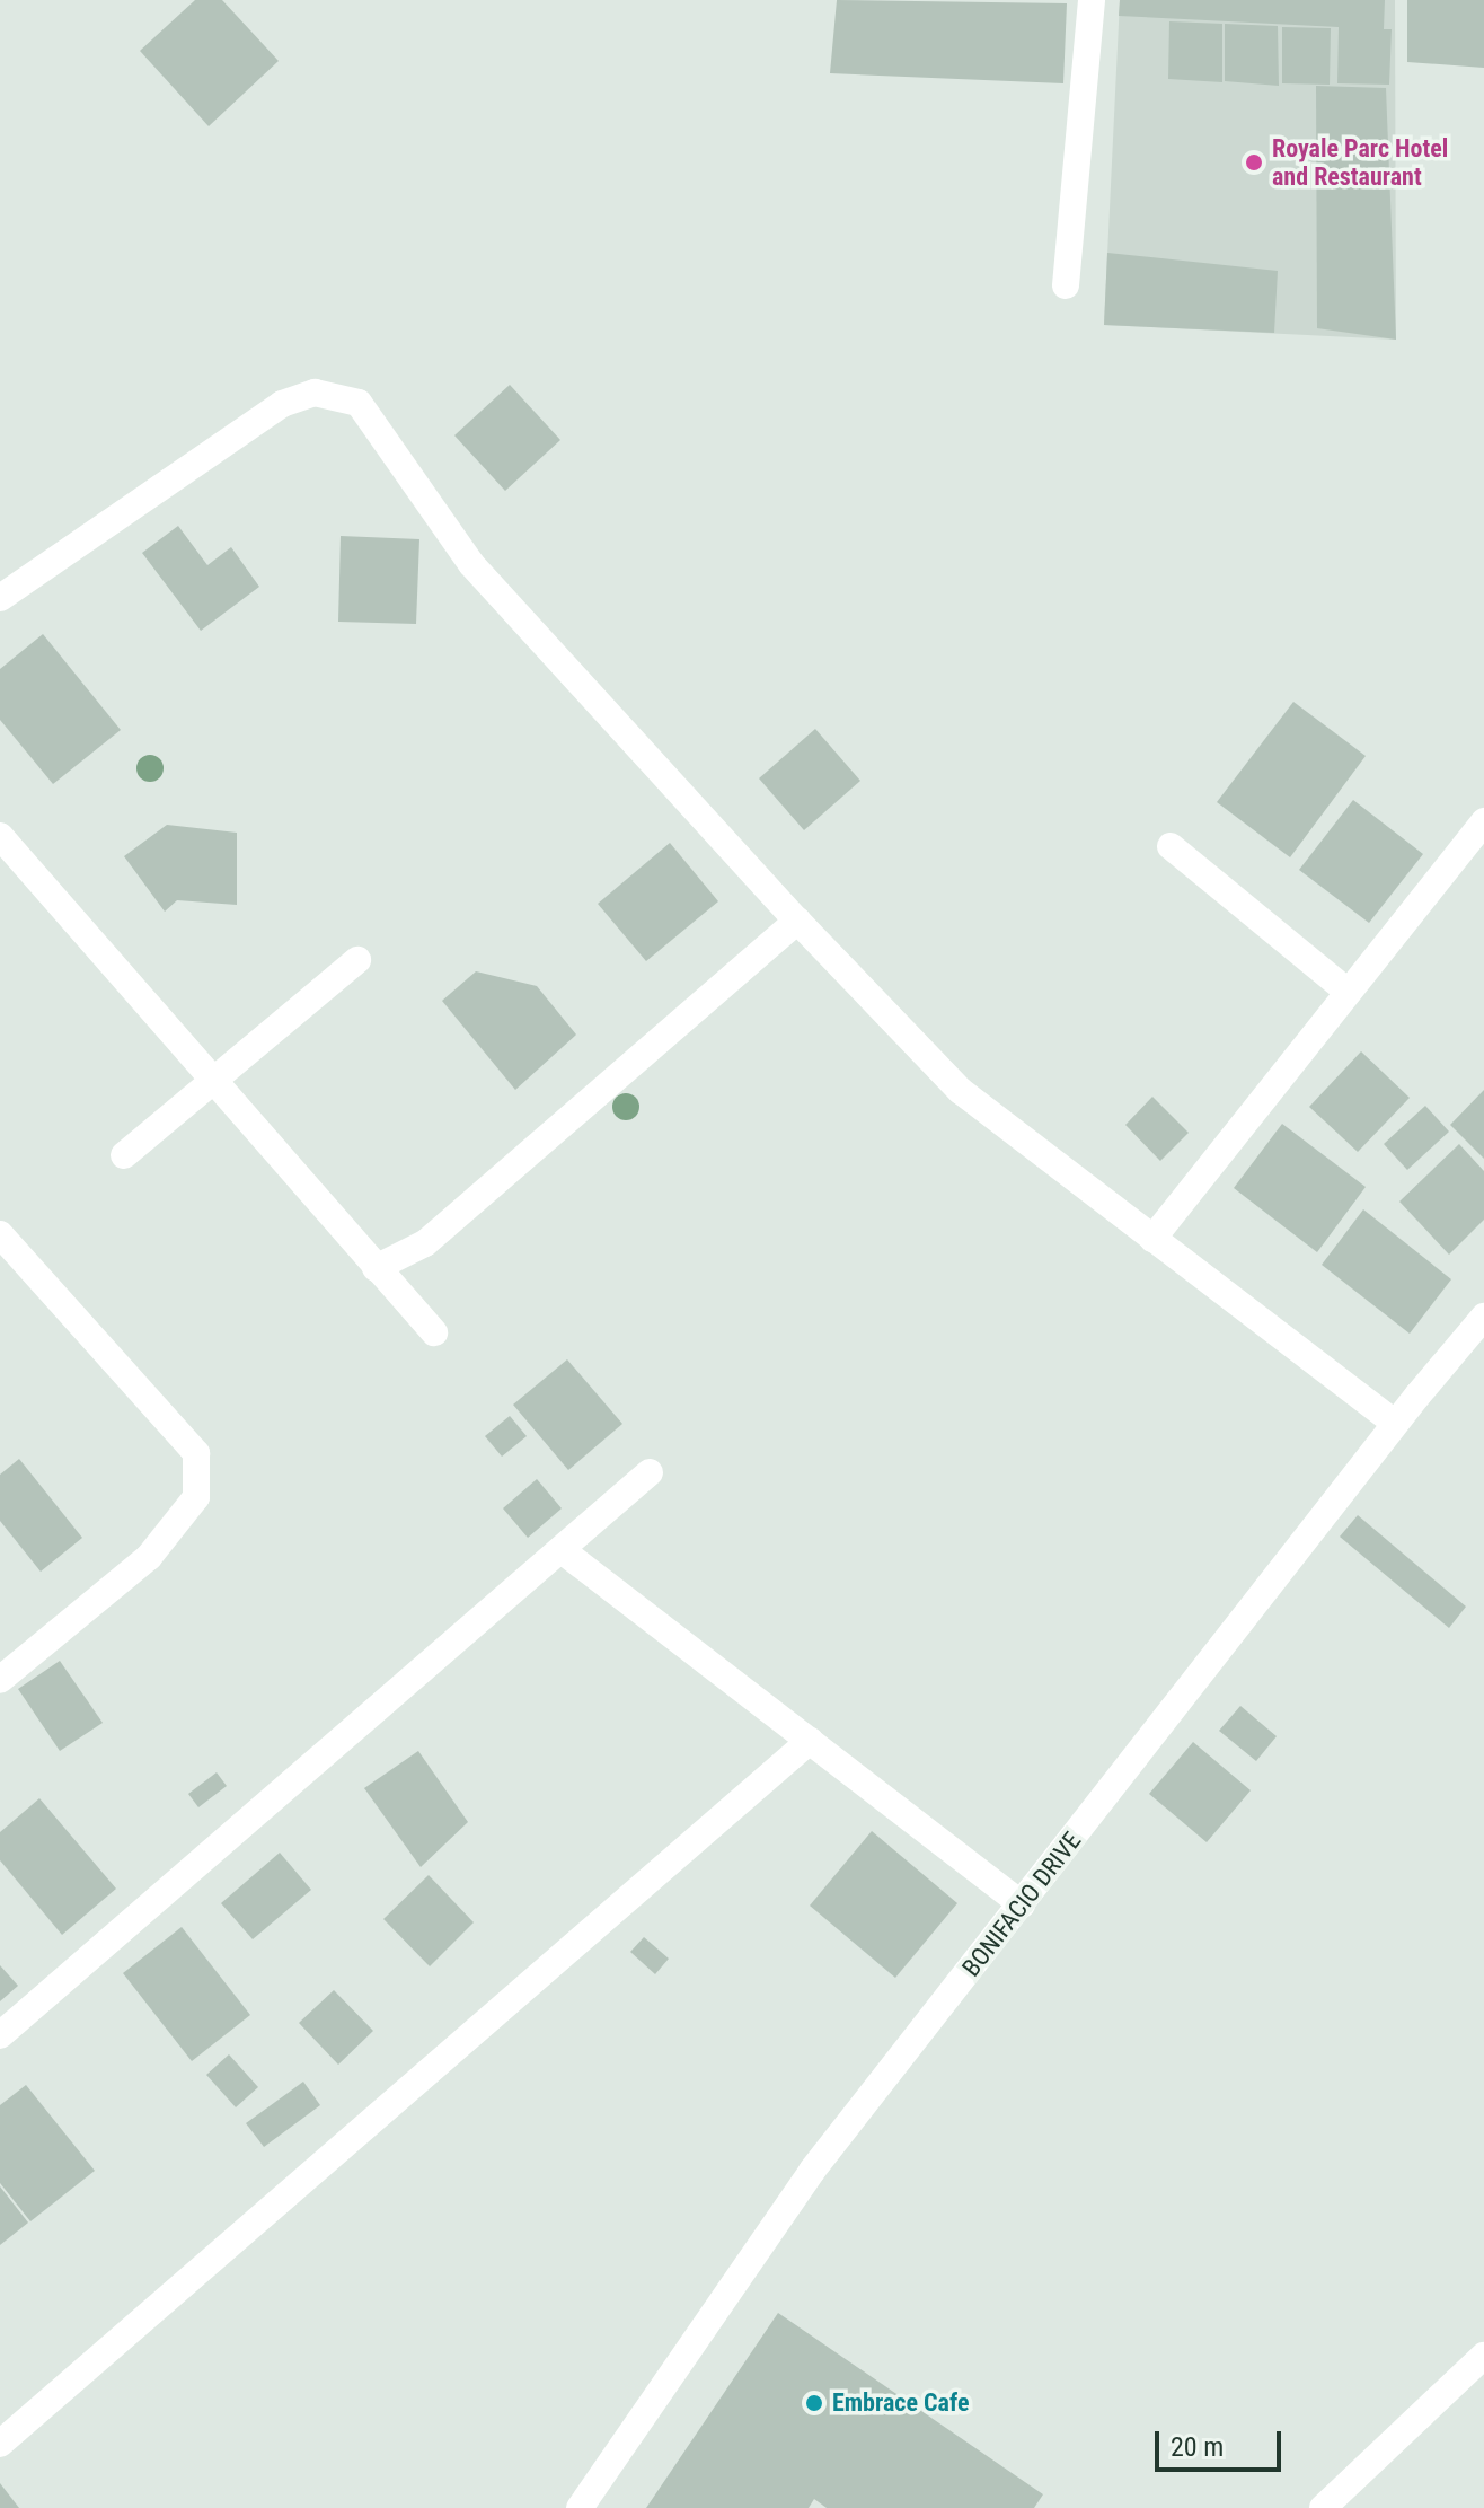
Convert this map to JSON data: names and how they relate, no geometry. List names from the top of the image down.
{
  "streets": {
    "street": ["BONIFACIO DRIVE"]
  },
  "places": ["Royale Parc Hotel and Restaurant", "Embrace Cafe"],
  "scale_bar": "20 m"
}
